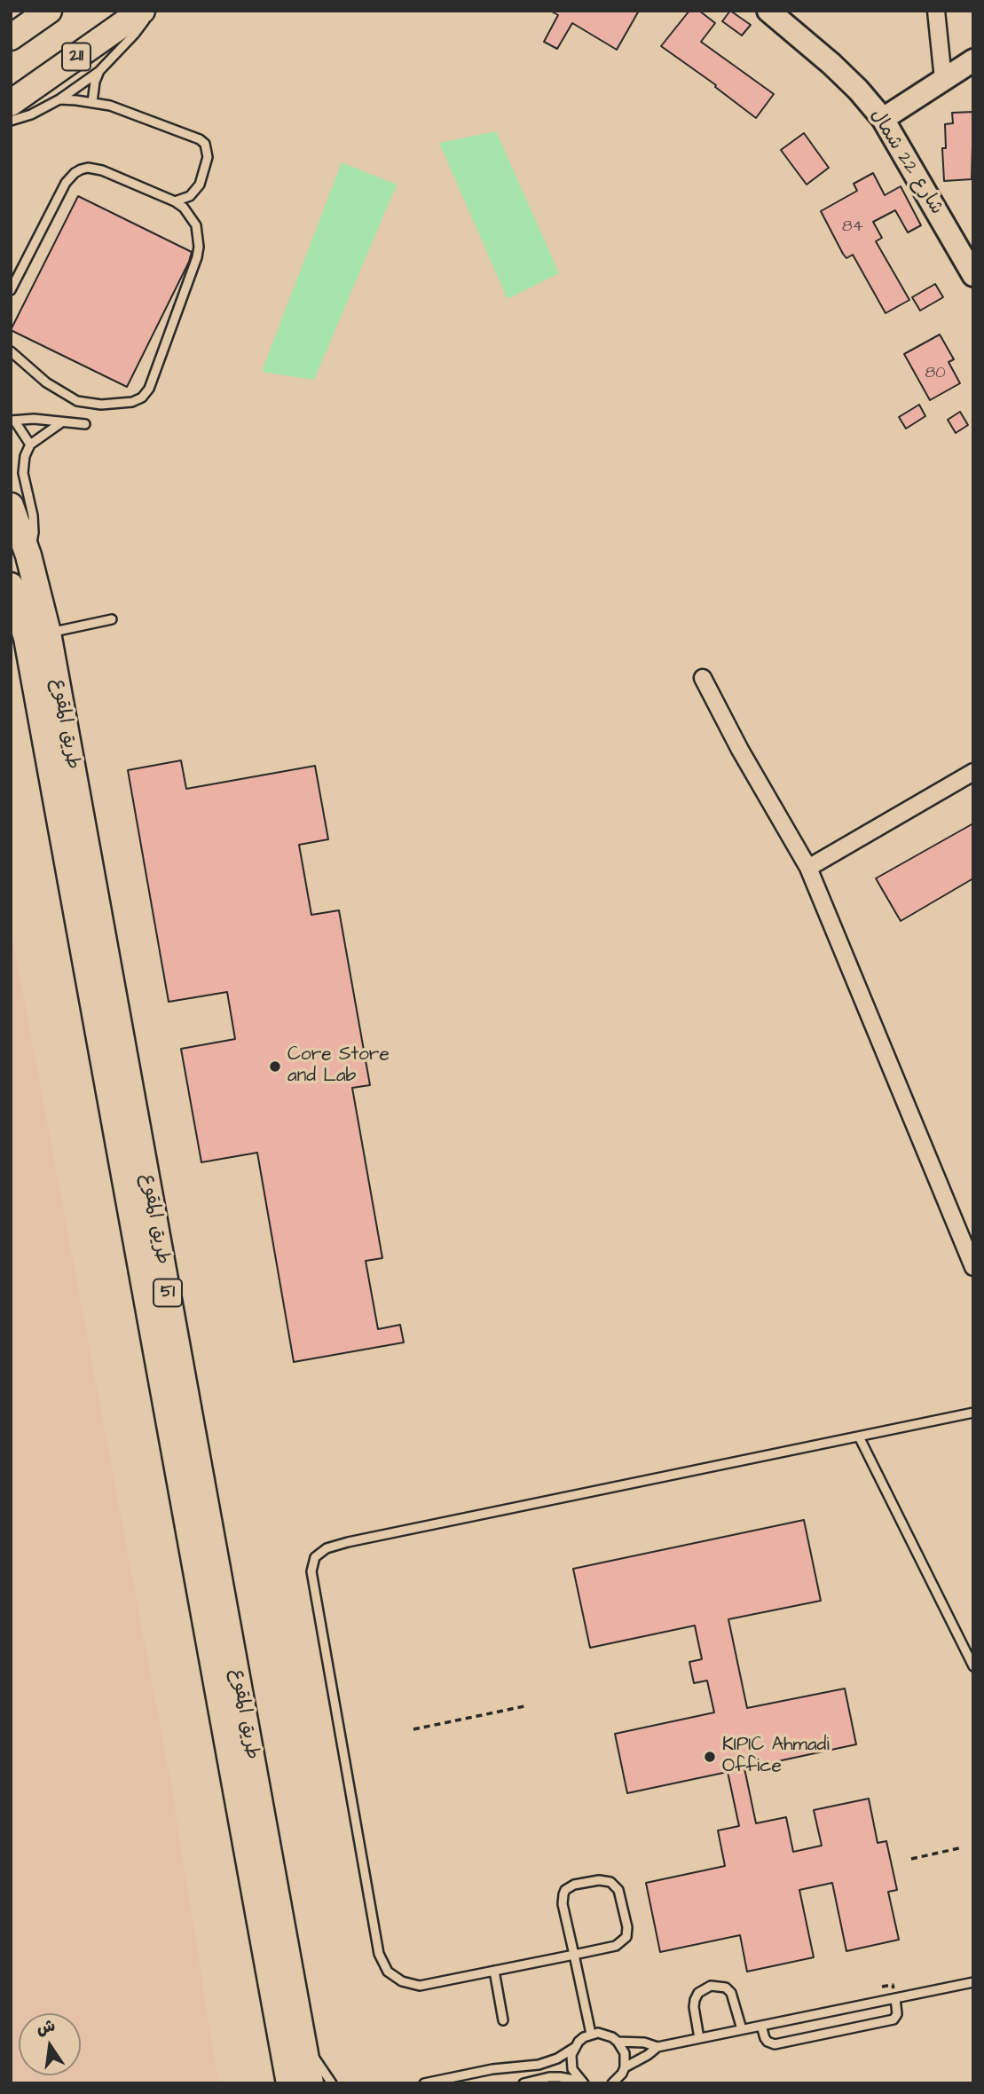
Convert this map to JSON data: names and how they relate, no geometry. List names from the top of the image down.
{
  "streets": {
    "main road": ["211", "طريق المقوع", "51"],
    "street": ["شارع 22 شمال"]
  },
  "places": ["Core Store and Lab", "KIPIC Ahmadi Office"],
  "house_numbers": ["84", "80"],
  "north": "top"
}
